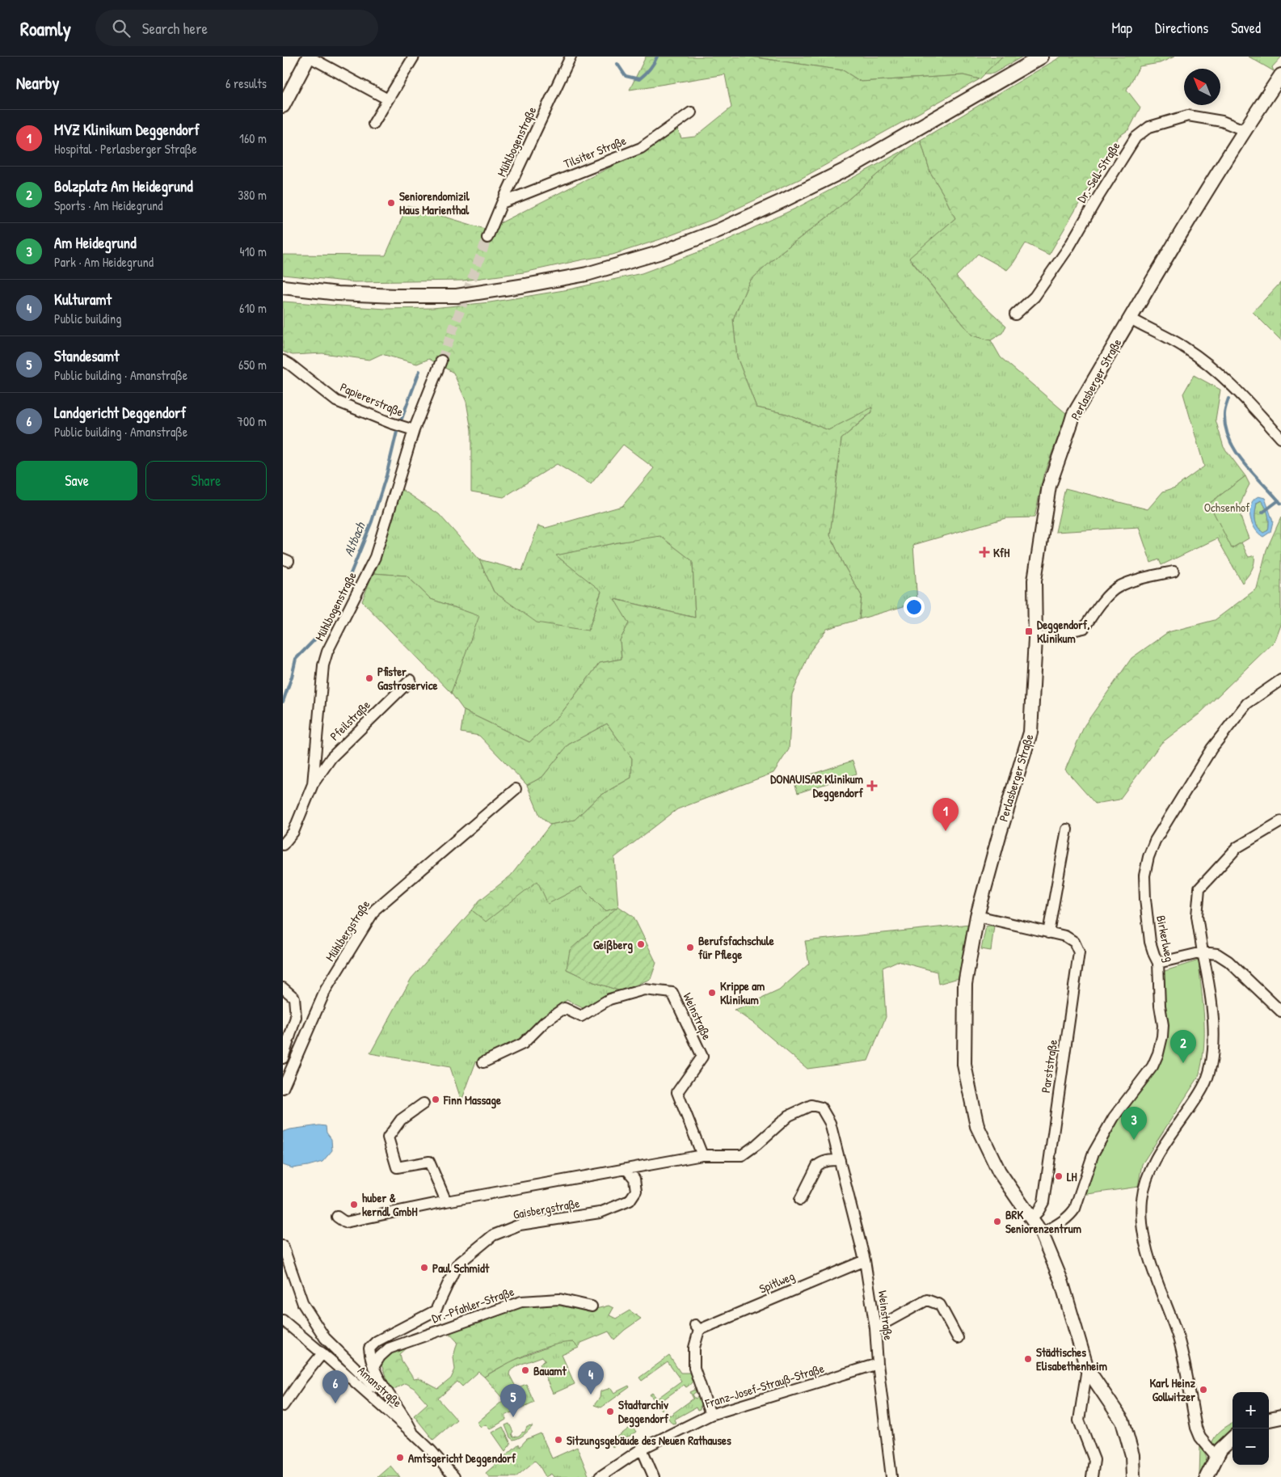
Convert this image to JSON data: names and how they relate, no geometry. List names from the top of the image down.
{
  "streets": {
    "street": [
      "Mühlbogenstraße",
      "Tilsiter Straße",
      "Dr.-Sell-Straße",
      "Perlasberger Straße",
      "Papiererstraße",
      "Pfeilstraße",
      "Mühlbergstraße",
      "Birkerlweg",
      "Weinstraße",
      "Parststraße",
      "Gaisbergstraße",
      "Spitlweg",
      "Dr.-Pfahler-Straße",
      "Franz-Josef-Strauß-Straße",
      "Amanstraße"
    ]
  },
  "crossings": [
    ["Mühlbogenstraße", "Tilsiter Straße"],
    ["Mühlbogenstraße", "Papiererstraße"],
    ["Mühlbogenstraße", "Pfeilstraße"],
    ["Dr.-Sell-Straße", "Perlasberger Straße"],
    ["Perlasberger Straße", "Birkerlweg"],
    ["Perlasberger Straße", "Parststraße"],
    ["Weinstraße", "Gaisbergstraße"],
    ["Weinstraße", "Spitlweg"],
    ["Weinstraße", "Franz-Josef-Strauß-Straße"],
    ["Gaisbergstraße", "Dr.-Pfahler-Straße"],
    ["Gaisbergstraße", "Amanstraße"],
    ["Spitlweg", "Franz-Josef-Strauß-Straße"]
  ],
  "water": ["Altbach"],
  "parks": ["Ochsenhof"],
  "places": {
    "other": [
      "Seniorendomizil Haus Marienthal",
      "Pfister Gastroservice",
      "Geißberg",
      "Berufsfachschule für Pflege",
      "Krippe am Klinikum",
      "Finn Massage",
      "LH",
      "huber & kerndl GmbH",
      "BRK Seniorenzentrum",
      "Paul Schmidt",
      "Städtisches Elisabethenheim",
      "Bauamt",
      "Karl Heinz Gollwitzer",
      "Stadtarchiv Deggendorf",
      "Sitzungsgebäude des Neuen Rathauses",
      "Amtsgericht Deggendorf"
    ],
    "health": ["KfH", "DONAUISAR Klinikum Deggendorf"],
    "transit": ["Deggendorf, Klinikum"]
  },
  "north": "top left",
  "page": {
    "header": "Roamly",
    "search": "Search here",
    "nav": ["Map", "Directions", "Saved"],
    "heading": ["Nearby", "6 results"],
    "list": [
      {
        "mark": "1",
        "name": "MVZ Klinikum Deggendorf",
        "note": "Hospital · Perlasberger Straße",
        "value": "160 m"
      },
      {
        "mark": "2",
        "name": "Bolzplatz Am Heidegrund",
        "note": "Sports · Am Heidegrund",
        "value": "380 m"
      },
      {
        "mark": "3",
        "name": "Am Heidegrund",
        "note": "Park · Am Heidegrund",
        "value": "410 m"
      },
      {
        "mark": "4",
        "name": "Kulturamt",
        "note": "Public building",
        "value": "610 m"
      },
      {
        "mark": "5",
        "name": "Standesamt",
        "note": "Public building · Amanstraße",
        "value": "650 m"
      },
      {
        "mark": "6",
        "name": "Landgericht Deggendorf",
        "note": "Public building · Amanstraße",
        "value": "700 m"
      }
    ],
    "buttons": ["Save", "Share"],
    "pins": [
      "1",
      "2",
      "3",
      "4",
      "6",
      "5"
    ],
    "map_buttons": ["+", "−"]
  }
}
